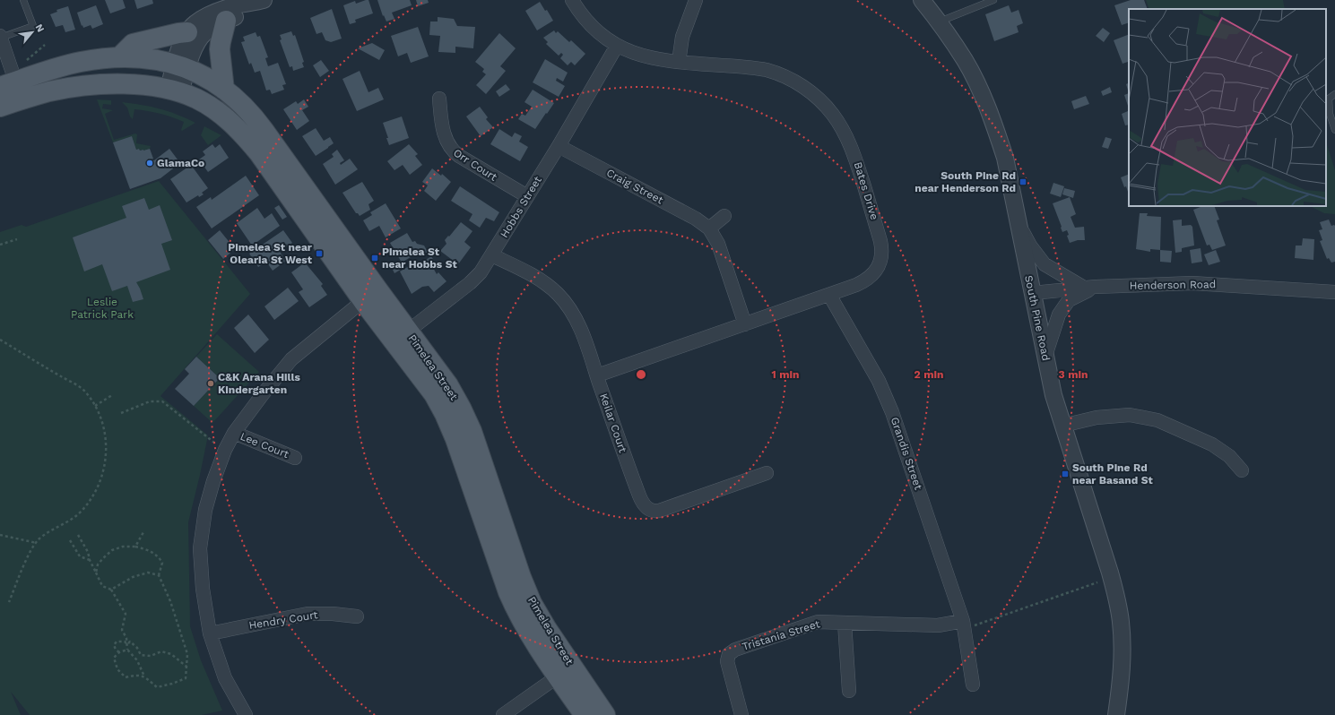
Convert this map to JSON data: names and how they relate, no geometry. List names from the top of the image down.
{
  "streets": {
    "main road": ["Pimelea Street"],
    "street": [
      "Orr Court",
      "Craig Street",
      "Bates Drive",
      "Hobbs Street",
      "Henderson Road",
      "South Pine Road",
      "Keilar Court",
      "Lee Court",
      "Grandis Street",
      "Hendry Court",
      "Tristania Street"
    ]
  },
  "crossings": [
    ["Orr Court", "Hobbs Street"],
    ["Craig Street", "Bates Drive"],
    ["Craig Street", "Hobbs Street"],
    ["Bates Drive", "Hobbs Street"],
    ["Bates Drive", "Keilar Court"],
    ["Bates Drive", "Grandis Street"],
    ["Hobbs Street", "Pimelea Street"],
    ["Hobbs Street", "Keilar Court"],
    ["Henderson Road", "South Pine Road"],
    ["Grandis Street", "Tristania Street"]
  ],
  "parks": ["Leslie Patrick Park"],
  "places": {
    "other": ["GlamaCo", "C&K Arana Hills Kindergarten"],
    "transit": [
      "South Pine Rd near Henderson Rd",
      "Pimelea St near Olearia St West",
      "Pimelea St near Hobbs St",
      "South Pine Rd near Basand St"
    ]
  },
  "north": "top right",
  "rings": ["1 min", "2 min", "3 min"]
}
